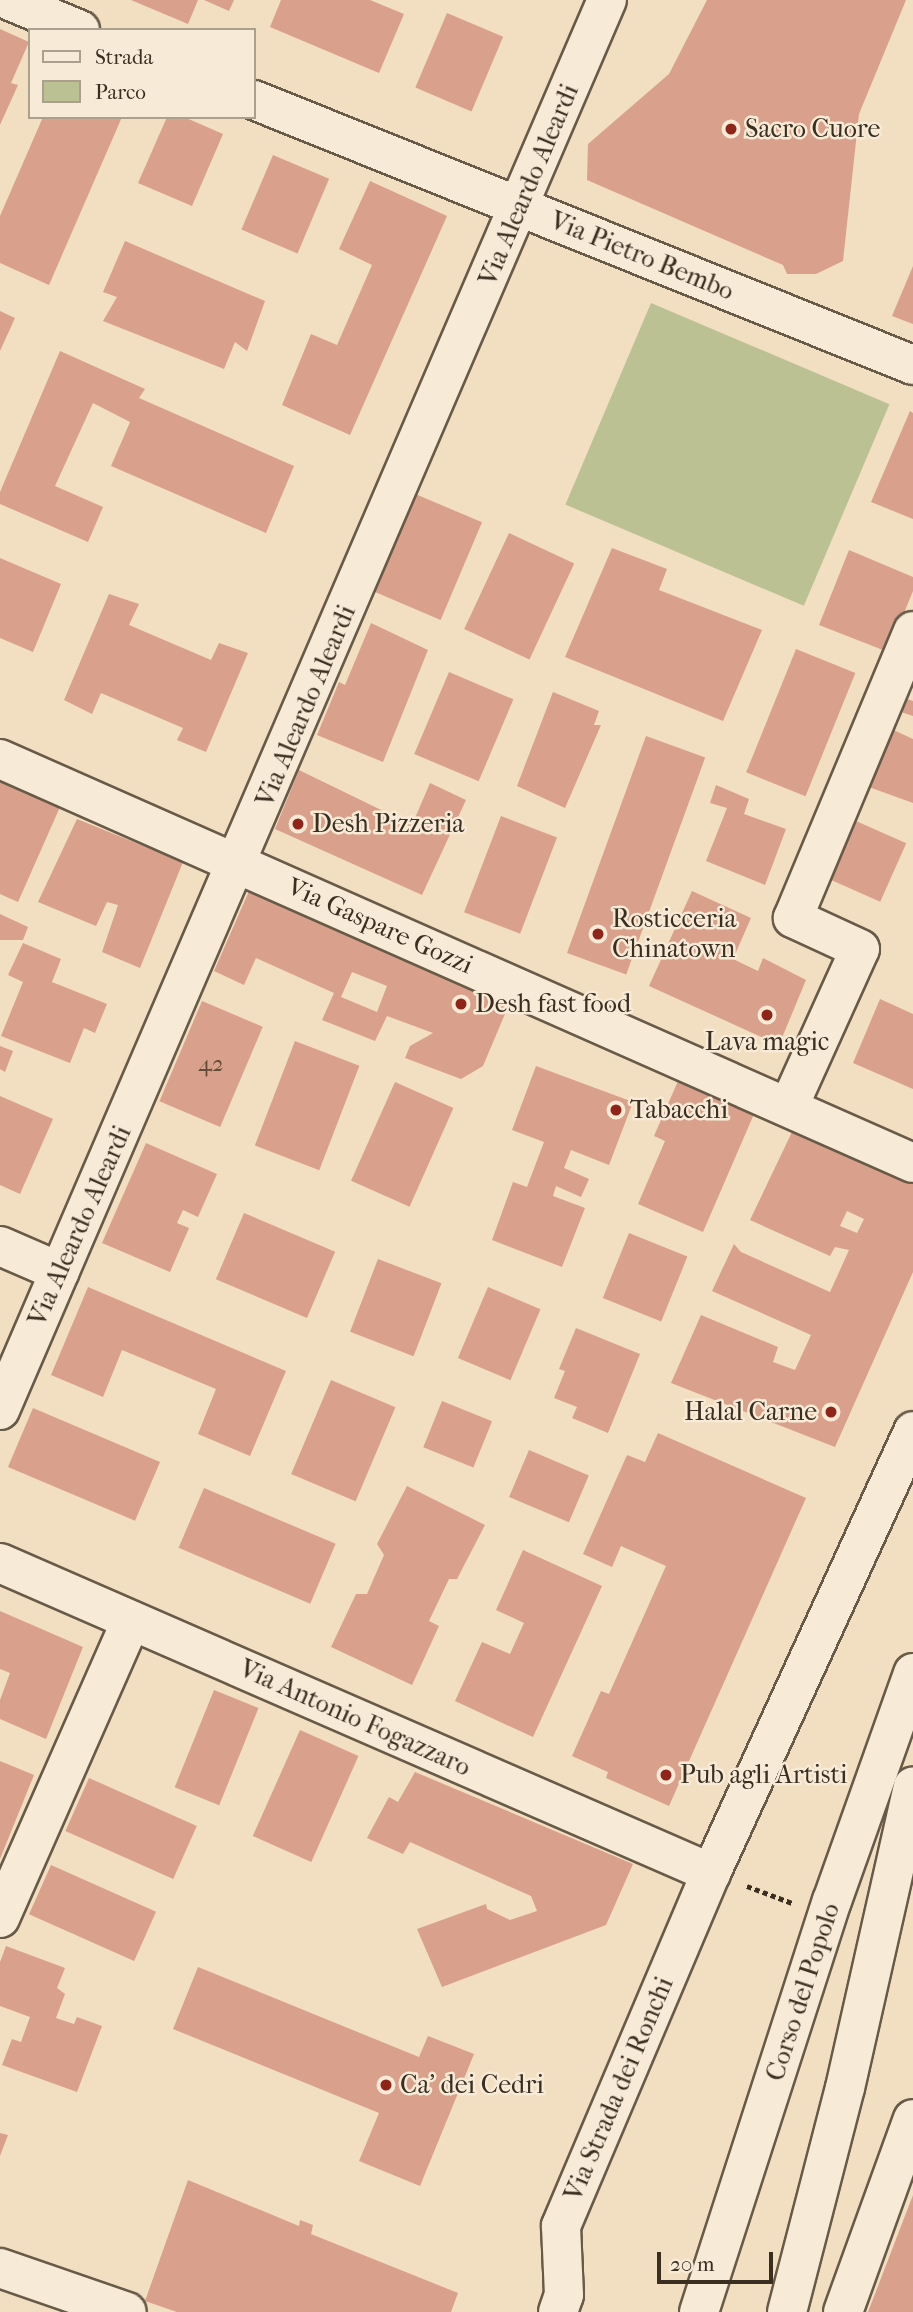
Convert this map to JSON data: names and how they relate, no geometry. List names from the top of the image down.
{
  "streets": {
    "street": [
      "Via Aleardo Aleardi",
      "Via Pietro Bembo",
      "Via Gaspare Gozzi",
      "Via Antonio Fogazzaro",
      "Corso del Popolo",
      "Via Strada dei Ronchi"
    ]
  },
  "crossings": [
    ["Via Aleardo Aleardi", "Via Pietro Bembo"],
    ["Via Aleardo Aleardi", "Via Gaspare Gozzi"],
    ["Via Antonio Fogazzaro", "Via Strada dei Ronchi"]
  ],
  "places": [
    "Sacro Cuore",
    "Desh Pizzeria",
    "Rosticceria Chinatown",
    "Desh fast food",
    "Lava magic",
    "Tabacchi",
    "Halal Carne",
    "Pub agli Artisti",
    "Ca' dei Cedri"
  ],
  "house_numbers": ["42"],
  "legend": ["Strada", "Parco"],
  "scale_bar": "20 m"
}
